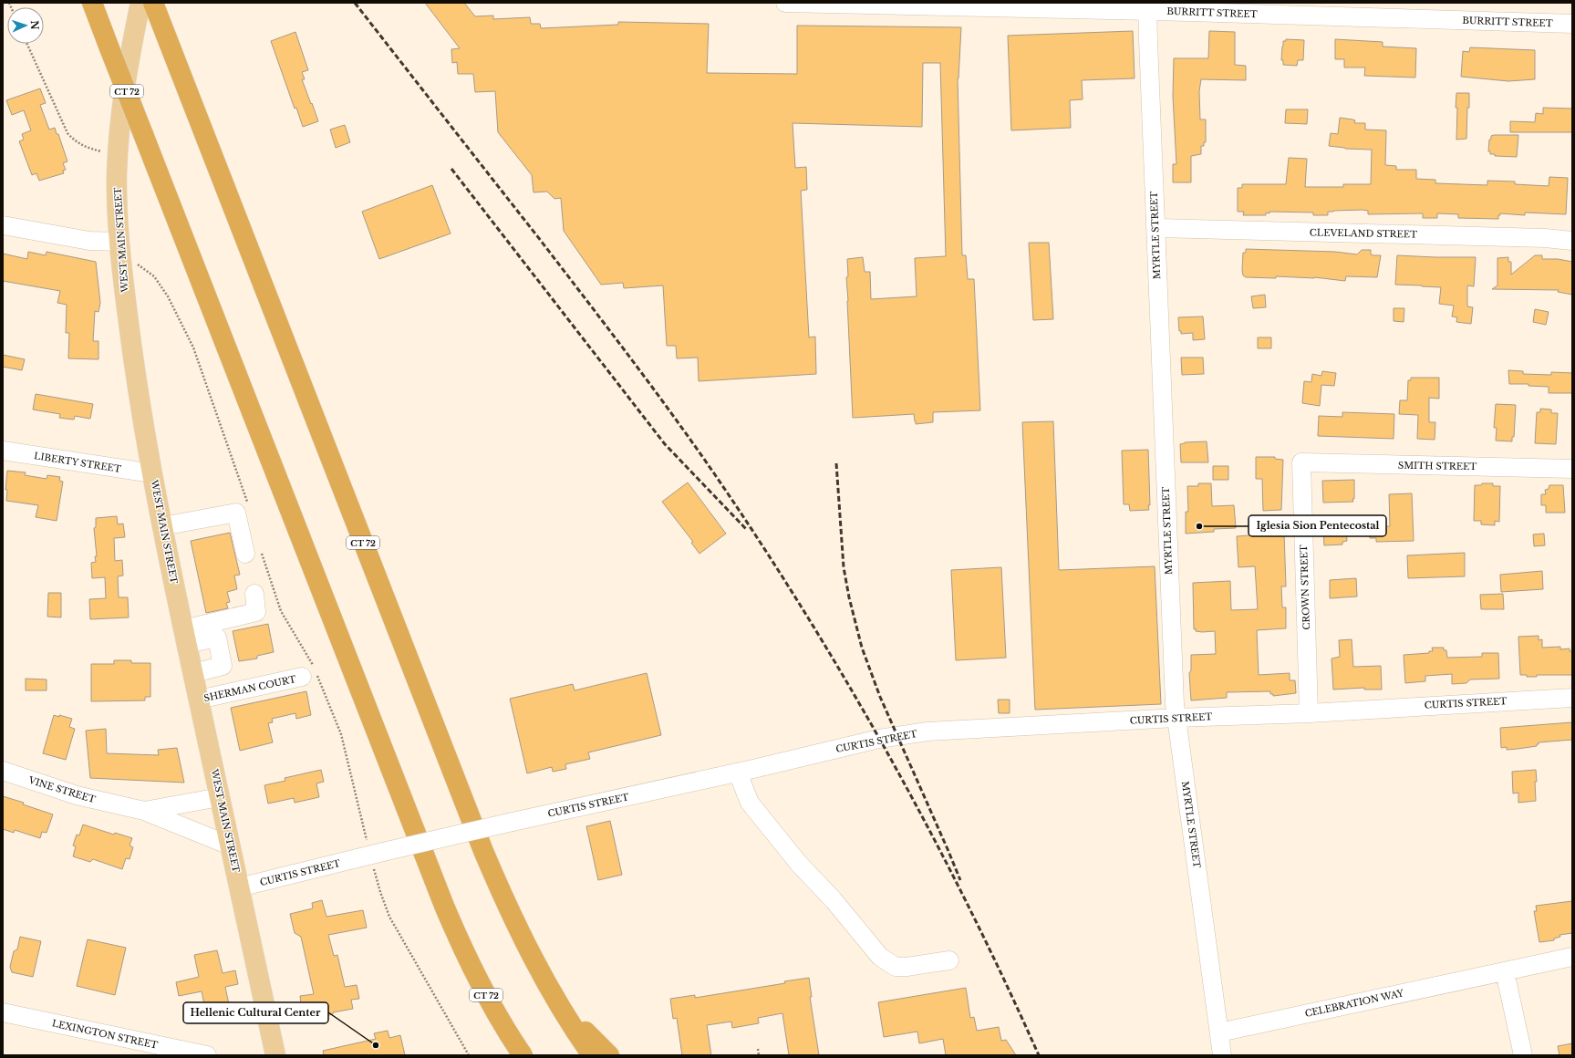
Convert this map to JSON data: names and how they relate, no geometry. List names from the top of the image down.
{
  "streets": {
    "highway": ["CT 72"],
    "main road": ["WEST MAIN STREET"],
    "street": [
      "BURRITT STREET",
      "CLEVELAND STREET",
      "MYRTLE STREET",
      "LIBERTY STREET",
      "SMITH STREET",
      "CROWN STREET",
      "SHERMAN COURT",
      "CURTIS STREET",
      "VINE STREET",
      "CELEBRATION WAY",
      "LEXINGTON STREET"
    ]
  },
  "crossings": [
    ["BURRITT STREET", "MYRTLE STREET"],
    ["CLEVELAND STREET", "MYRTLE STREET"],
    ["MYRTLE STREET", "CURTIS STREET"],
    ["MYRTLE STREET", "CELEBRATION WAY"],
    ["WEST MAIN STREET", "LIBERTY STREET"],
    ["WEST MAIN STREET", "SHERMAN COURT"],
    ["WEST MAIN STREET", "CURTIS STREET"],
    ["WEST MAIN STREET", "VINE STREET"],
    ["SMITH STREET", "CROWN STREET"],
    ["CROWN STREET", "CURTIS STREET"]
  ],
  "places": ["Iglesia Sion Pentecostal", "Hellenic Cultural Center"],
  "north": "right"
}
